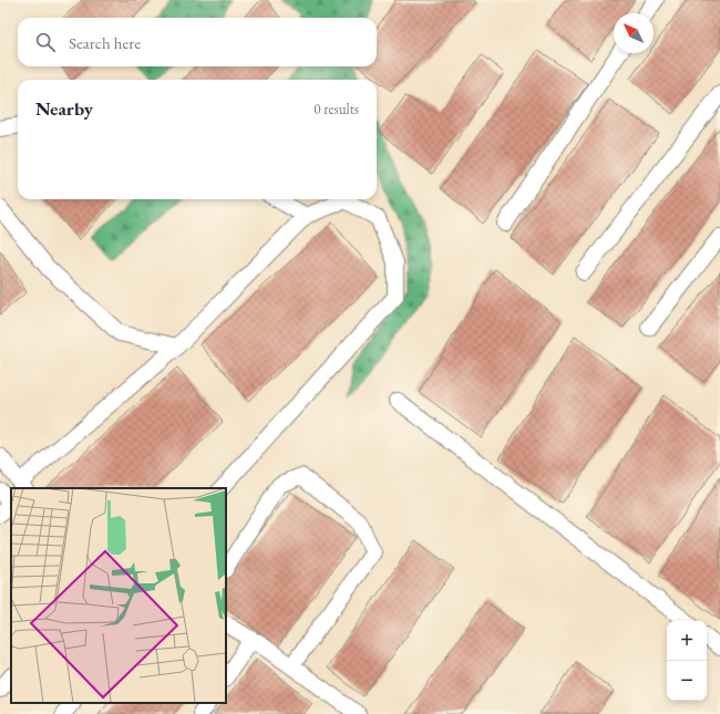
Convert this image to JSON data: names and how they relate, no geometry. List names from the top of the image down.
{
  "north": "top left",
  "page": {
    "search": "Search here",
    "heading": ["Nearby", "0 results"],
    "map_buttons": ["+", "−"]
  }
}
